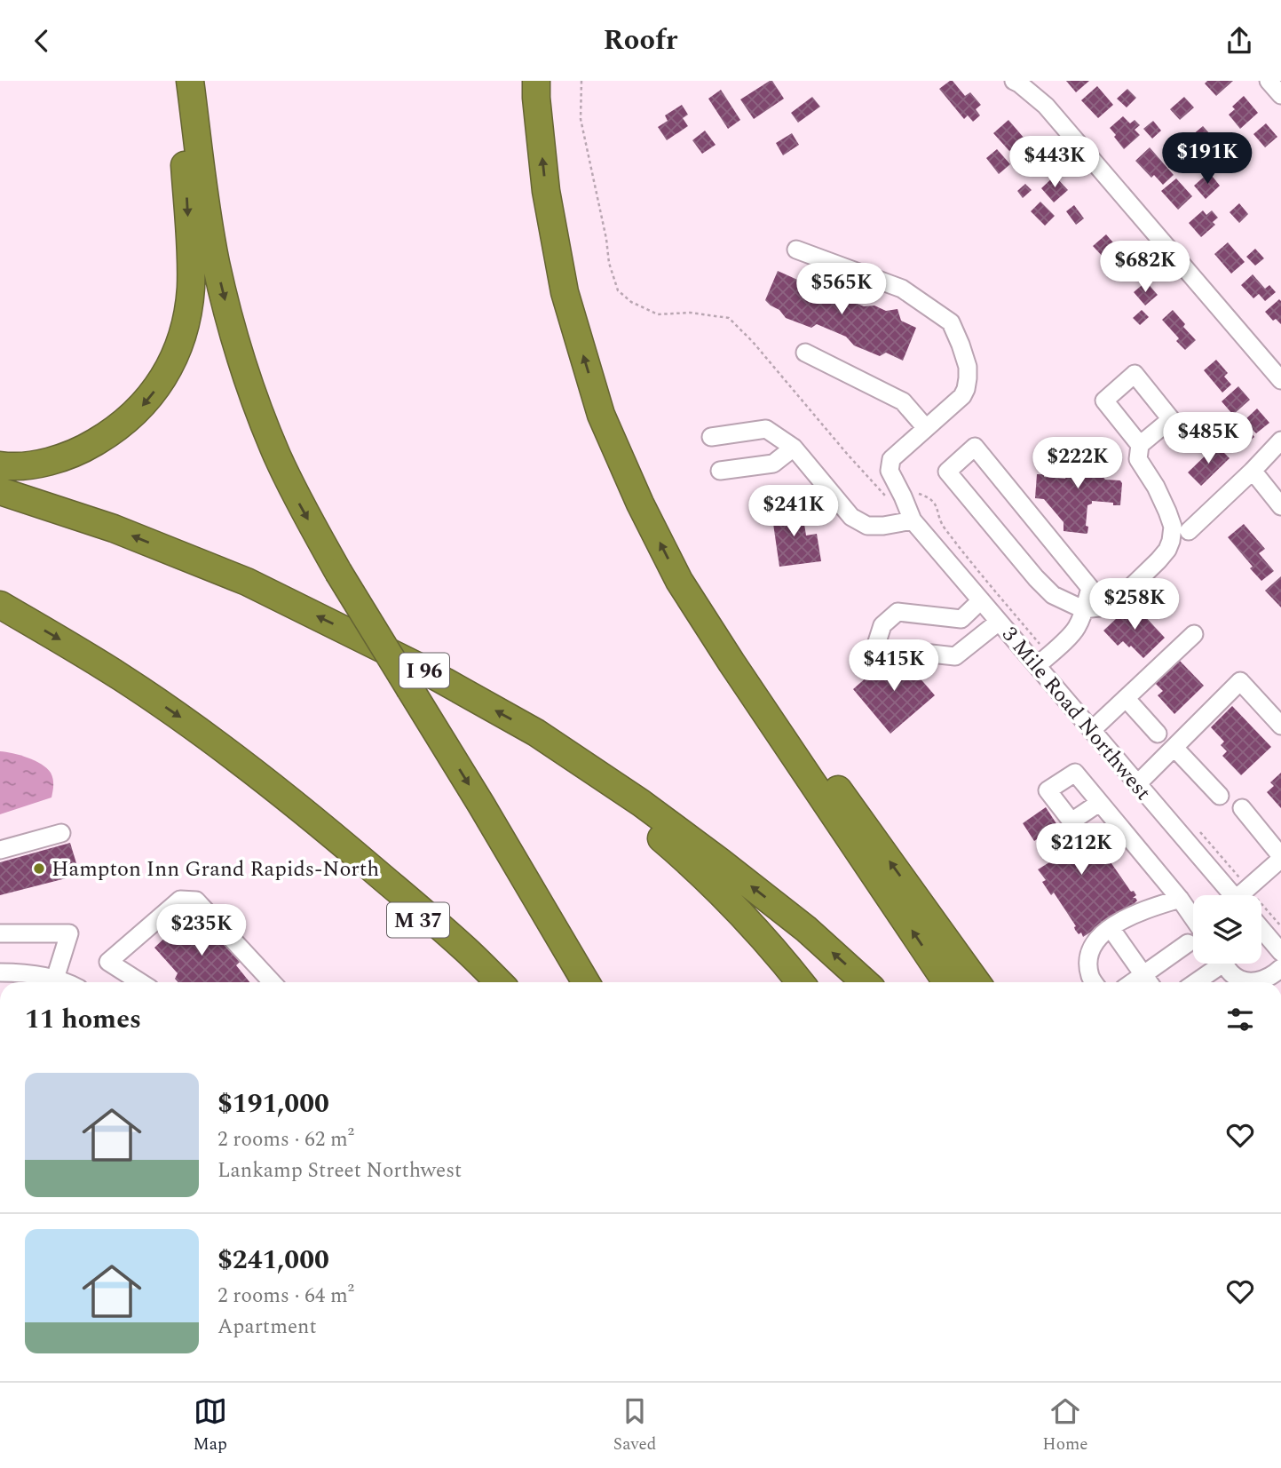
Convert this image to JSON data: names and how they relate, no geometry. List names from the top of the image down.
{
  "streets": {
    "highway": ["I 96", "M 37"],
    "street": ["3 Mile Road Northwest"]
  },
  "places": ["Hampton Inn Grand Rapids-North"],
  "page": {
    "header": "Roofr",
    "price": [
      "$191K",
      "$443K",
      "$682K",
      "$565K",
      "$485K",
      "$222K",
      "$241K",
      "$258K",
      "$415K",
      "$212K",
      "$235K"
    ],
    "heading": "11 homes",
    "list": [
      {
        "name": "$191,000",
        "note": "2 rooms · 62 m² · Lankamp Street Northwest"
      },
      {
        "name": "$241,000",
        "note": "2 rooms · 64 m² · Apartment"
      }
    ],
    "tabs": ["Map", "Saved", "Home"]
  }
}
